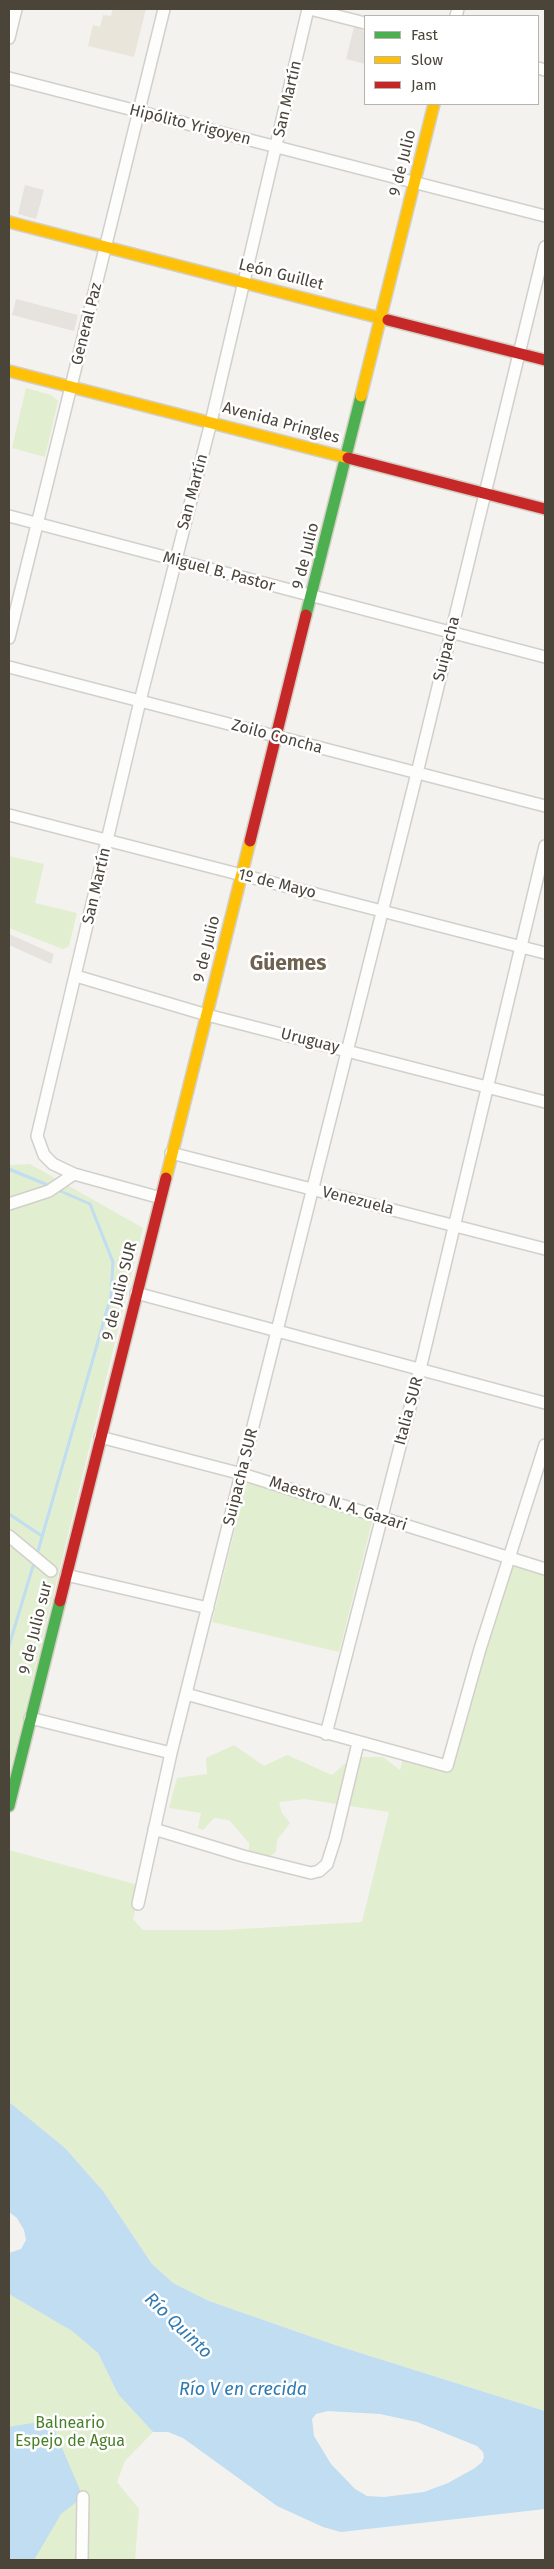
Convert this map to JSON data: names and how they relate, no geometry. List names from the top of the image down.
{
  "streets": {
    "street": [
      "San Martín",
      "Hipólito Yrigoyen",
      "9 de Julio",
      "León Guillet",
      "General Paz",
      "Avenida Pringles",
      "Miguel B. Pastor",
      "Suipacha",
      "Zoilo Concha",
      "1º de Mayo",
      "Uruguay",
      "Venezuela",
      "9 de Julio SUR",
      "Italia SUR",
      "Suipacha SUR",
      "Maestro N. A. Gazari",
      "9 de Julio sur"
    ]
  },
  "crossings": [
    ["San Martín", "Hipólito Yrigoyen"],
    ["San Martín", "León Guillet"],
    ["San Martín", "Avenida Pringles"],
    ["San Martín", "Miguel B. Pastor"],
    ["San Martín", "Zoilo Concha"],
    ["San Martín", "1º de Mayo"],
    ["San Martín", "Uruguay"],
    ["Hipólito Yrigoyen", "9 de Julio"],
    ["Hipólito Yrigoyen", "General Paz"],
    ["9 de Julio", "León Guillet"],
    ["9 de Julio", "Avenida Pringles"],
    ["9 de Julio", "Miguel B. Pastor"],
    ["9 de Julio", "Zoilo Concha"],
    ["9 de Julio", "1º de Mayo"],
    ["9 de Julio", "Uruguay"],
    ["9 de Julio", "9 de Julio SUR"],
    ["León Guillet", "General Paz"],
    ["León Guillet", "Suipacha"],
    ["General Paz", "Avenida Pringles"],
    ["General Paz", "Miguel B. Pastor"],
    ["Avenida Pringles", "Suipacha"],
    ["Miguel B. Pastor", "Suipacha"],
    ["Suipacha", "Zoilo Concha"],
    ["Suipacha", "1º de Mayo"],
    ["Suipacha", "Uruguay"],
    ["Suipacha", "Suipacha SUR"],
    ["1º de Mayo", "Italia SUR"],
    ["Uruguay", "9 de Julio SUR"],
    ["Uruguay", "Italia SUR"],
    ["Uruguay", "Suipacha SUR"],
    ["Venezuela", "9 de Julio SUR"],
    ["Venezuela", "Italia SUR"],
    ["Venezuela", "Suipacha SUR"],
    ["9 de Julio SUR", "Maestro N. A. Gazari"],
    ["9 de Julio SUR", "9 de Julio sur"],
    ["Italia SUR", "Maestro N. A. Gazari"],
    ["Suipacha SUR", "Maestro N. A. Gazari"]
  ],
  "districts": ["Güemes"],
  "water": ["Río Quinto", "Río V en crecida"],
  "parks": ["Balneario Espejo de Agua"],
  "legend": ["Fast", "Slow", "Jam"]
}
